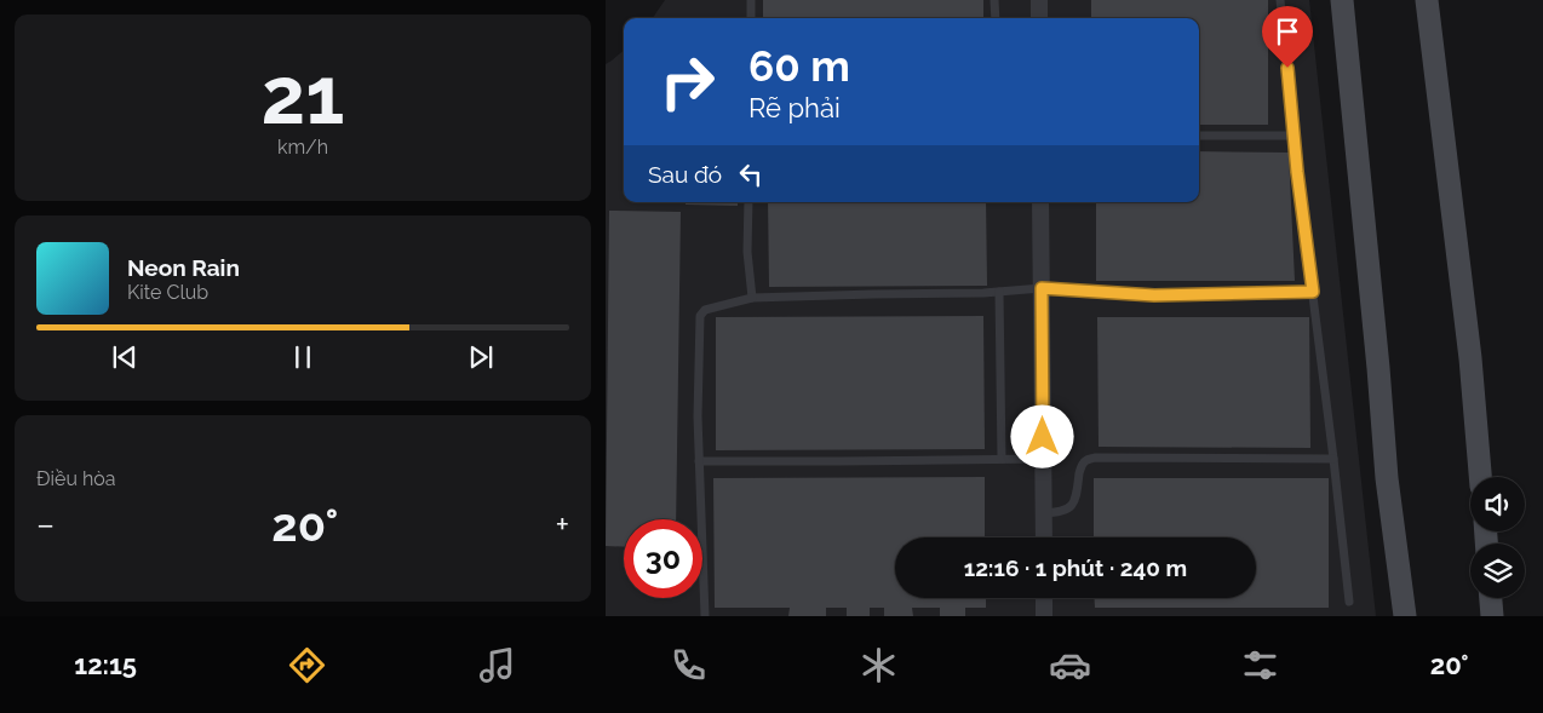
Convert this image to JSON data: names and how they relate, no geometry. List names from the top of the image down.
{
  "page": {
    "tile": [
      ["21", "km/h"],
      "Điều hòa"
    ],
    "turn": ["60 m", "Rẽ phải"],
    "then": "Sau đó",
    "song": ["Neon Rain", "Kite Club"],
    "heat": ["−", "20°", "+"],
    "limit": "30",
    "trip": "12:16 · 1 phút · 240 m",
    "tabs": ["12:15", "20°"]
  }
}
